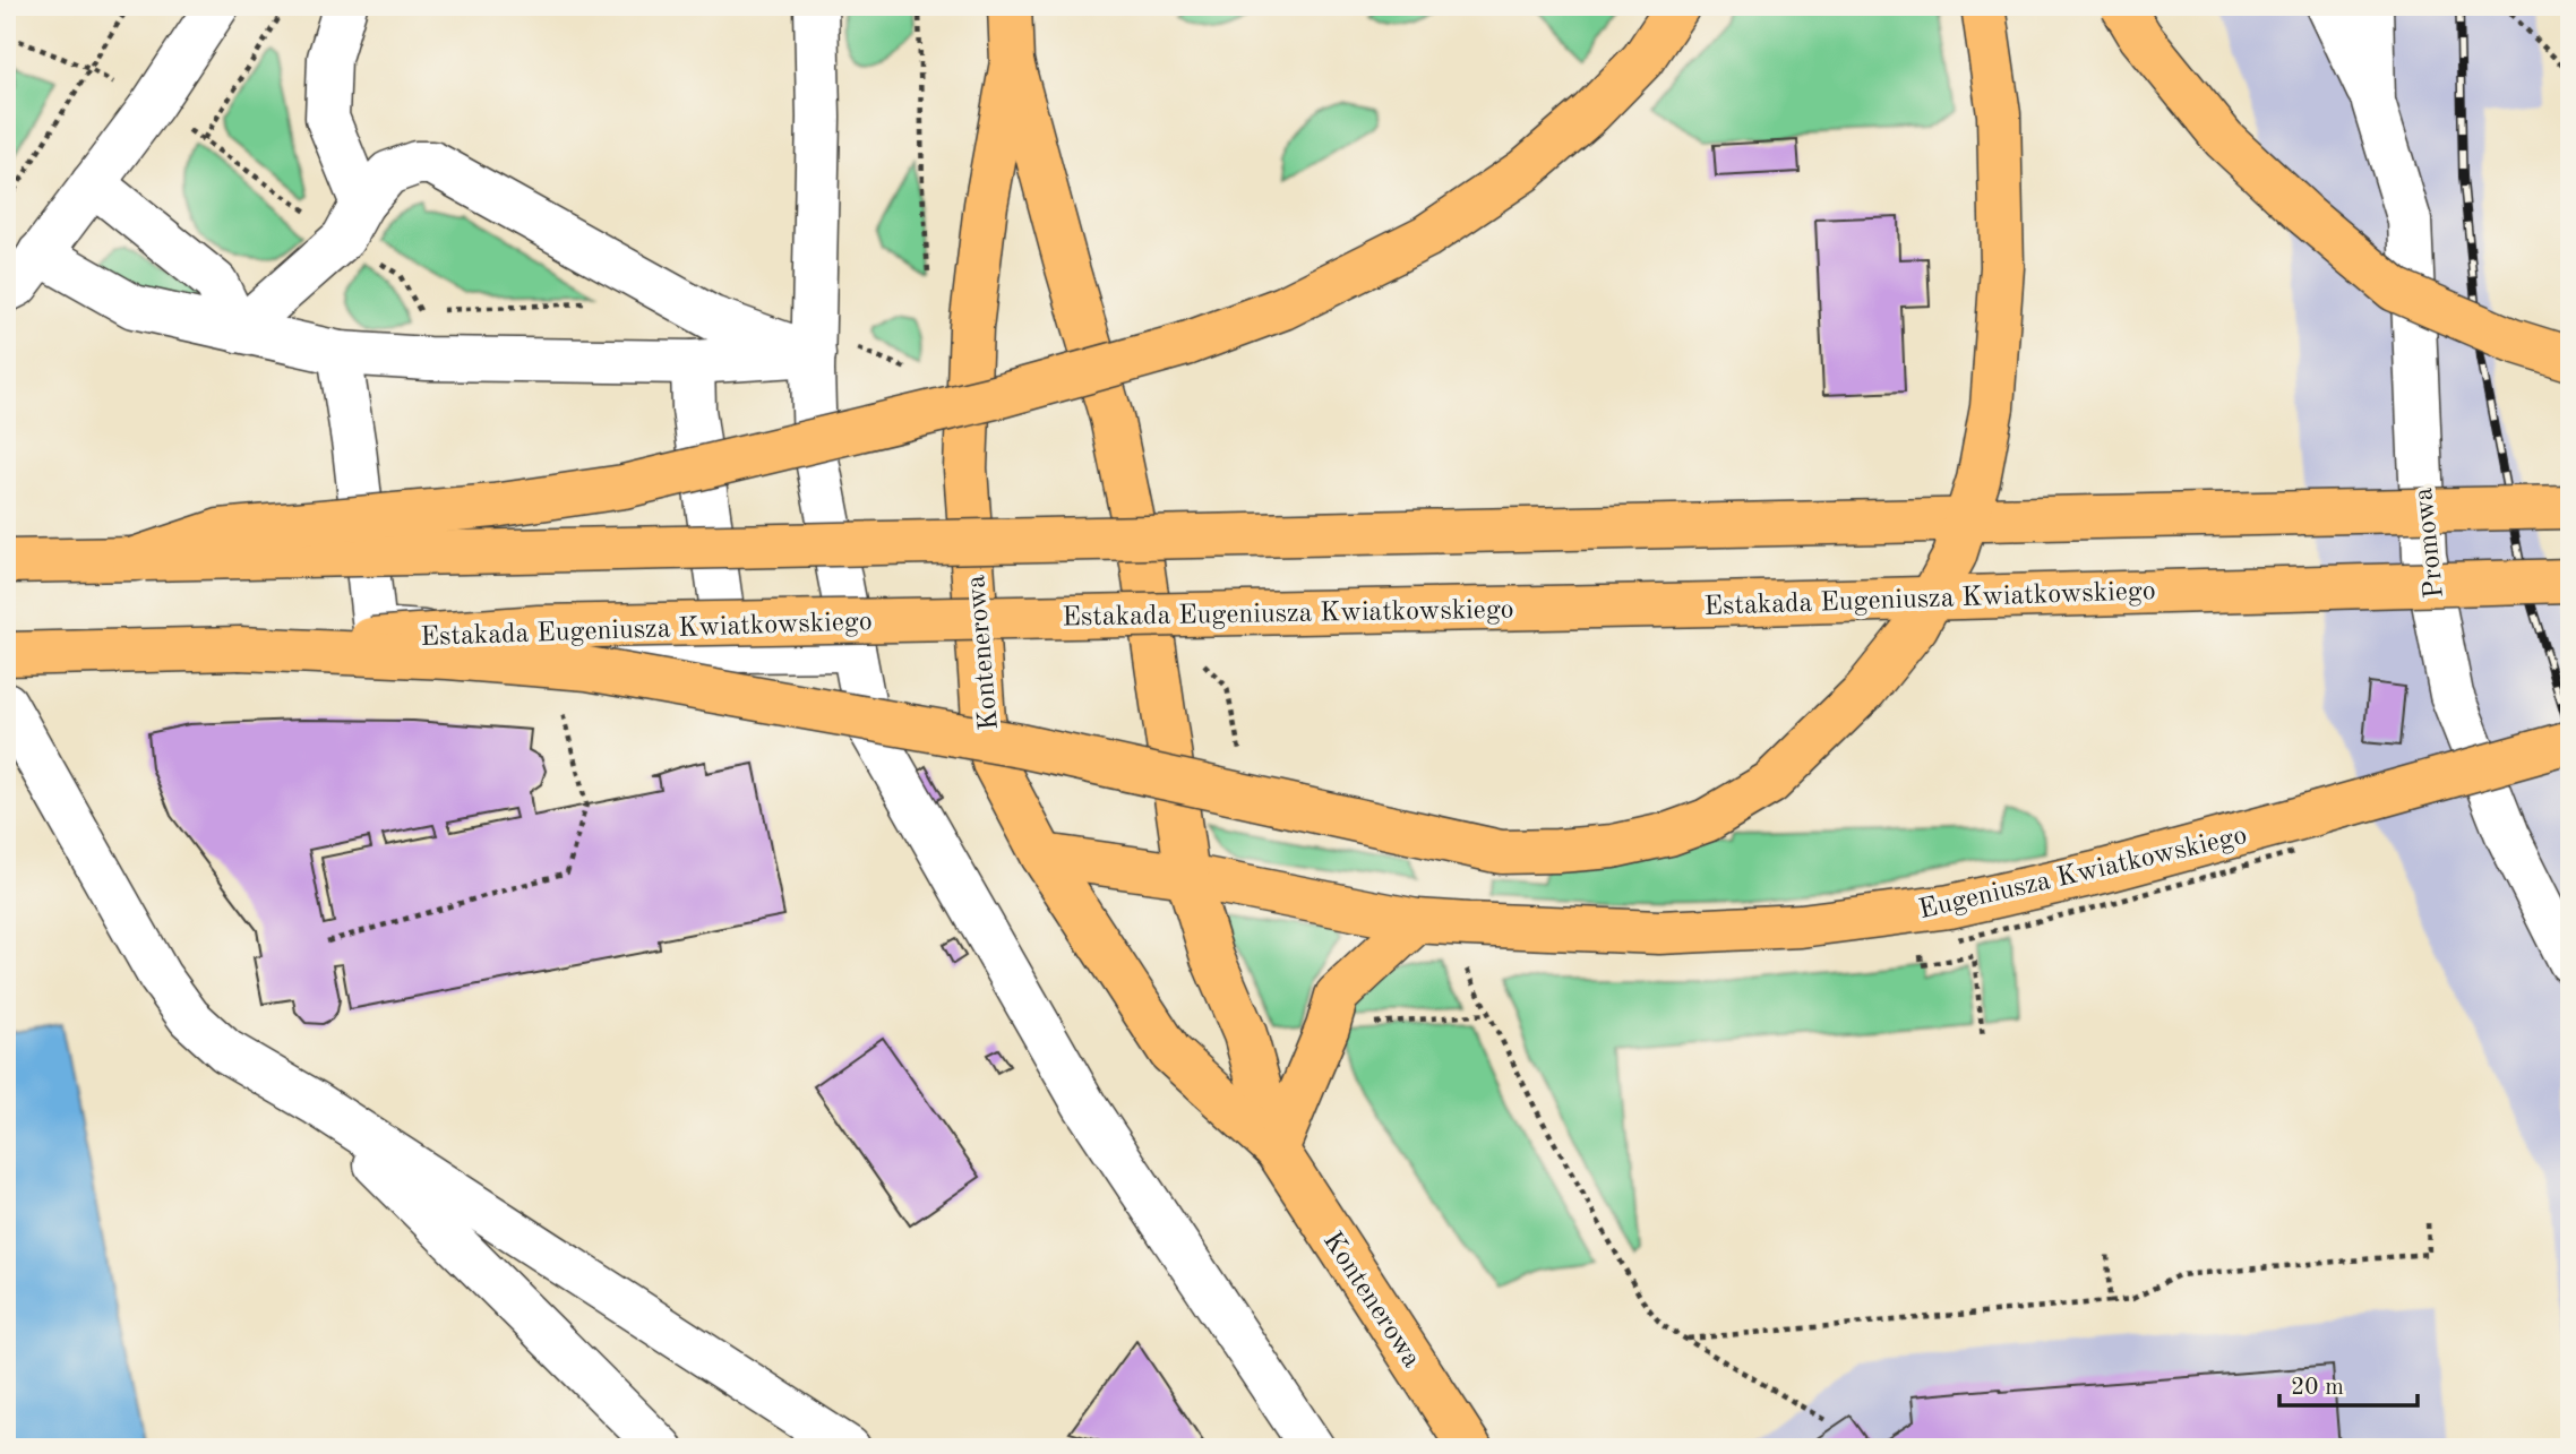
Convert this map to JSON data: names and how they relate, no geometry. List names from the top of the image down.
{
  "streets": {
    "main road": ["Estakada Eugeniusza Kwiatkowskiego", "Kontenerowa", "Eugeniusza Kwiatkowskiego"],
    "street": ["Promowa"]
  },
  "crossings": [
    ["Kontenerowa", "Eugeniusza Kwiatkowskiego"]
  ],
  "scale_bar": "20 m"
}
